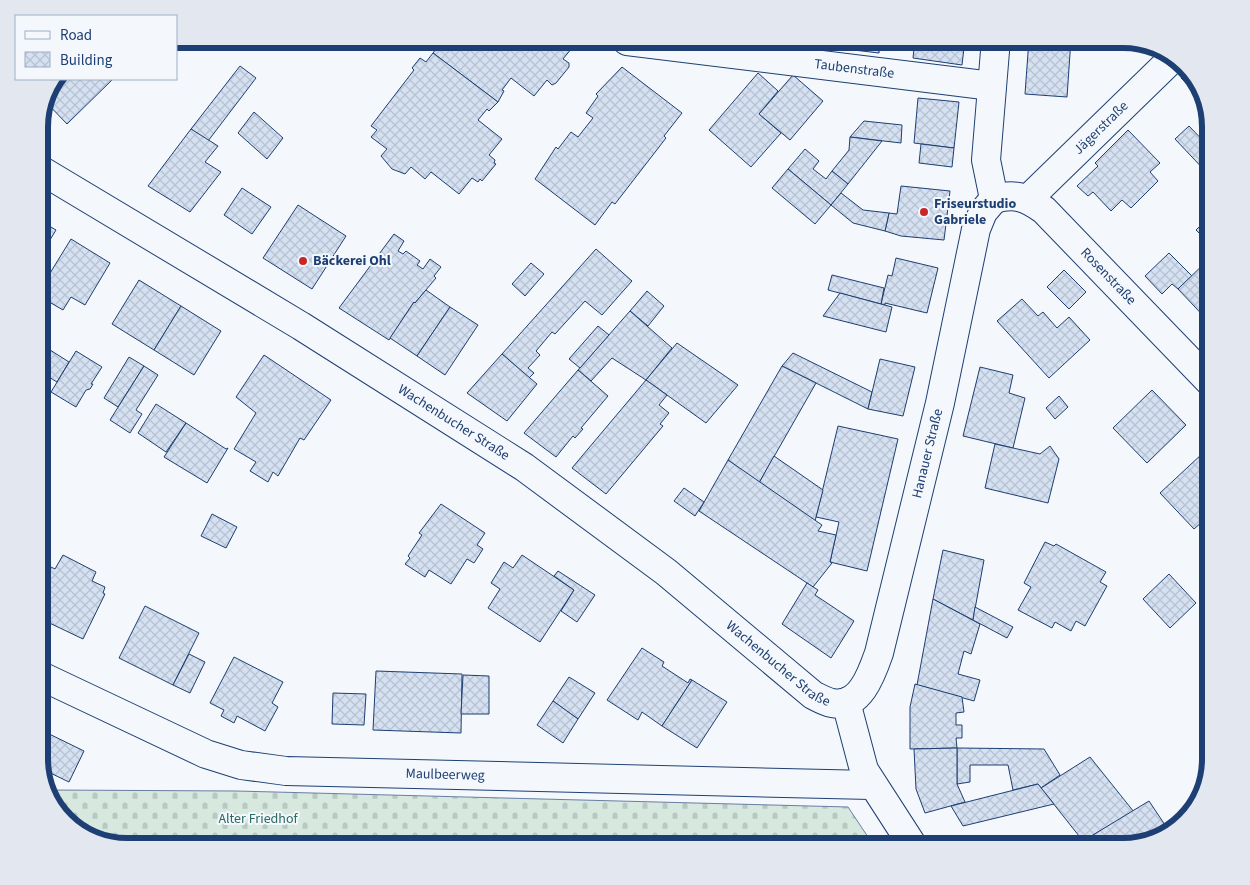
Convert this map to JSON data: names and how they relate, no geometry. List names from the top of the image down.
{
  "streets": {
    "street": [
      "Taubenstraße",
      "Jägerstraße",
      "Rosenstraße",
      "Wachenbucher Straße",
      "Hanauer Straße",
      "Maulbeerweg"
    ]
  },
  "crossings": [
    ["Jägerstraße", "Rosenstraße"],
    ["Wachenbucher Straße", "Hanauer Straße"]
  ],
  "parks": ["Alter Friedhof"],
  "places": ["Friseurstudio Gabriele", "Bäckerei Ohl"],
  "legend": ["Road", "Building"]
}
